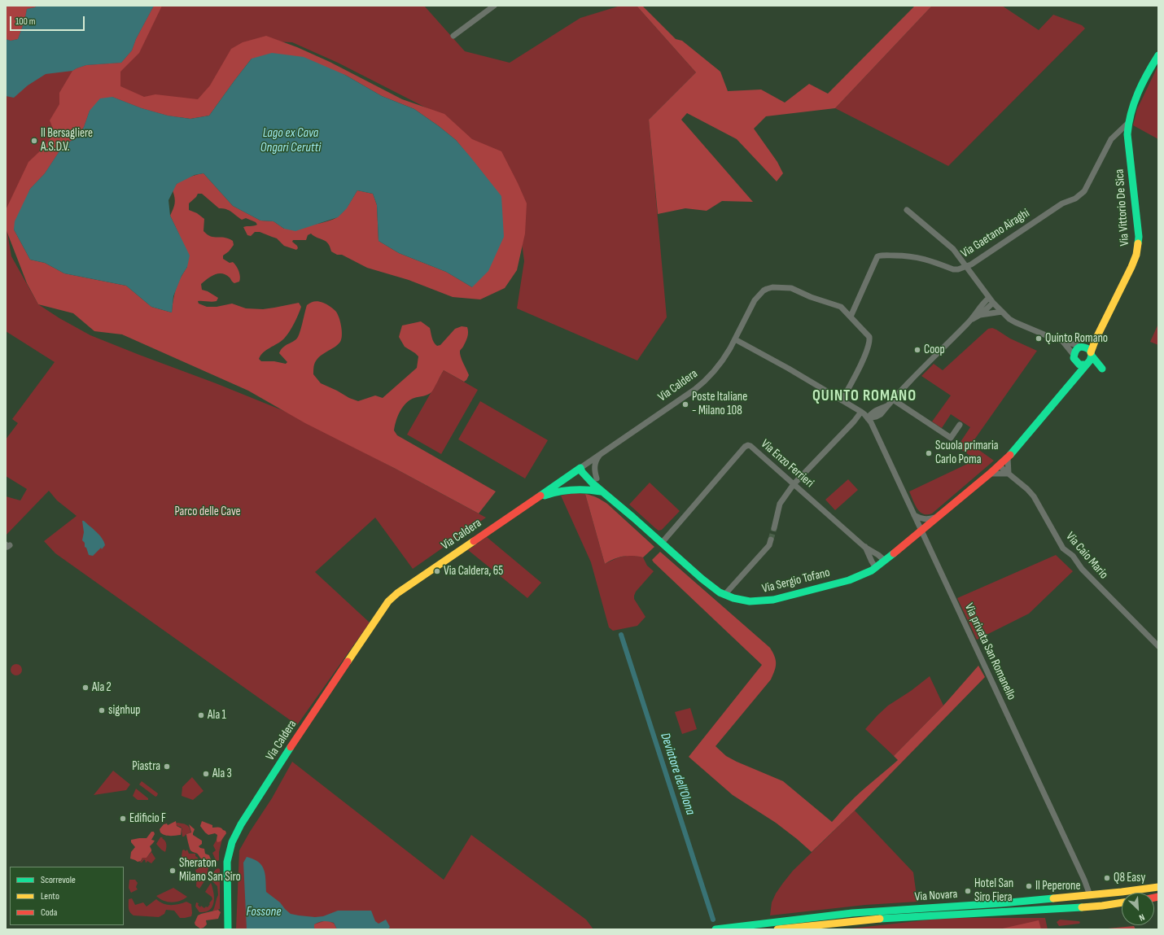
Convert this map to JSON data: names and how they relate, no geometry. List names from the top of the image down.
{
  "streets": {
    "street": [
      "Via Vittorio De Sica",
      "Via Gaetano Airaghi",
      "Via Caldera",
      "Via Enzo Ferrieri",
      "Via Caio Mario",
      "Via Sergio Tofano",
      "Via privata San Romanello",
      "Via Novara"
    ]
  },
  "crossings": [
    ["Via Vittorio De Sica", "Via Gaetano Airaghi"],
    ["Via Vittorio De Sica", "Via Caio Mario"],
    ["Via Vittorio De Sica", "Via Sergio Tofano"],
    ["Via Gaetano Airaghi", "Via Caldera"],
    ["Via Caldera", "Via Sergio Tofano"],
    ["Via Caldera", "Via privata San Romanello"],
    ["Via Enzo Ferrieri", "Via Sergio Tofano"],
    ["Via Sergio Tofano", "Via privata San Romanello"],
    ["Via privata San Romanello", "Via Novara"]
  ],
  "districts": ["QUINTO ROMANO"],
  "water": ["Lago ex Cava Ongari Cerutti", "Deviatore dell'Olona", "Fossone"],
  "parks": ["Parco delle Cave"],
  "places": [
    "Il Bersagliere A.S.D.V.",
    "Quinto Romano",
    "Coop",
    "Poste Italiane - Milano 108",
    "Scuola primaria Carlo Poma",
    "Via Caldera, 65",
    "Ala 2",
    "signhup",
    "Ala 1",
    "Piastra",
    "Ala 3",
    "Edificio F",
    "Sheraton Milano San Siro",
    "Q8 Easy",
    "Il Peperone",
    "Hotel San Siro Fiera"
  ],
  "legend": ["Scorrevole", "Lento", "Coda"],
  "scale_bar": "100 m",
  "north": "bottom right"
}
